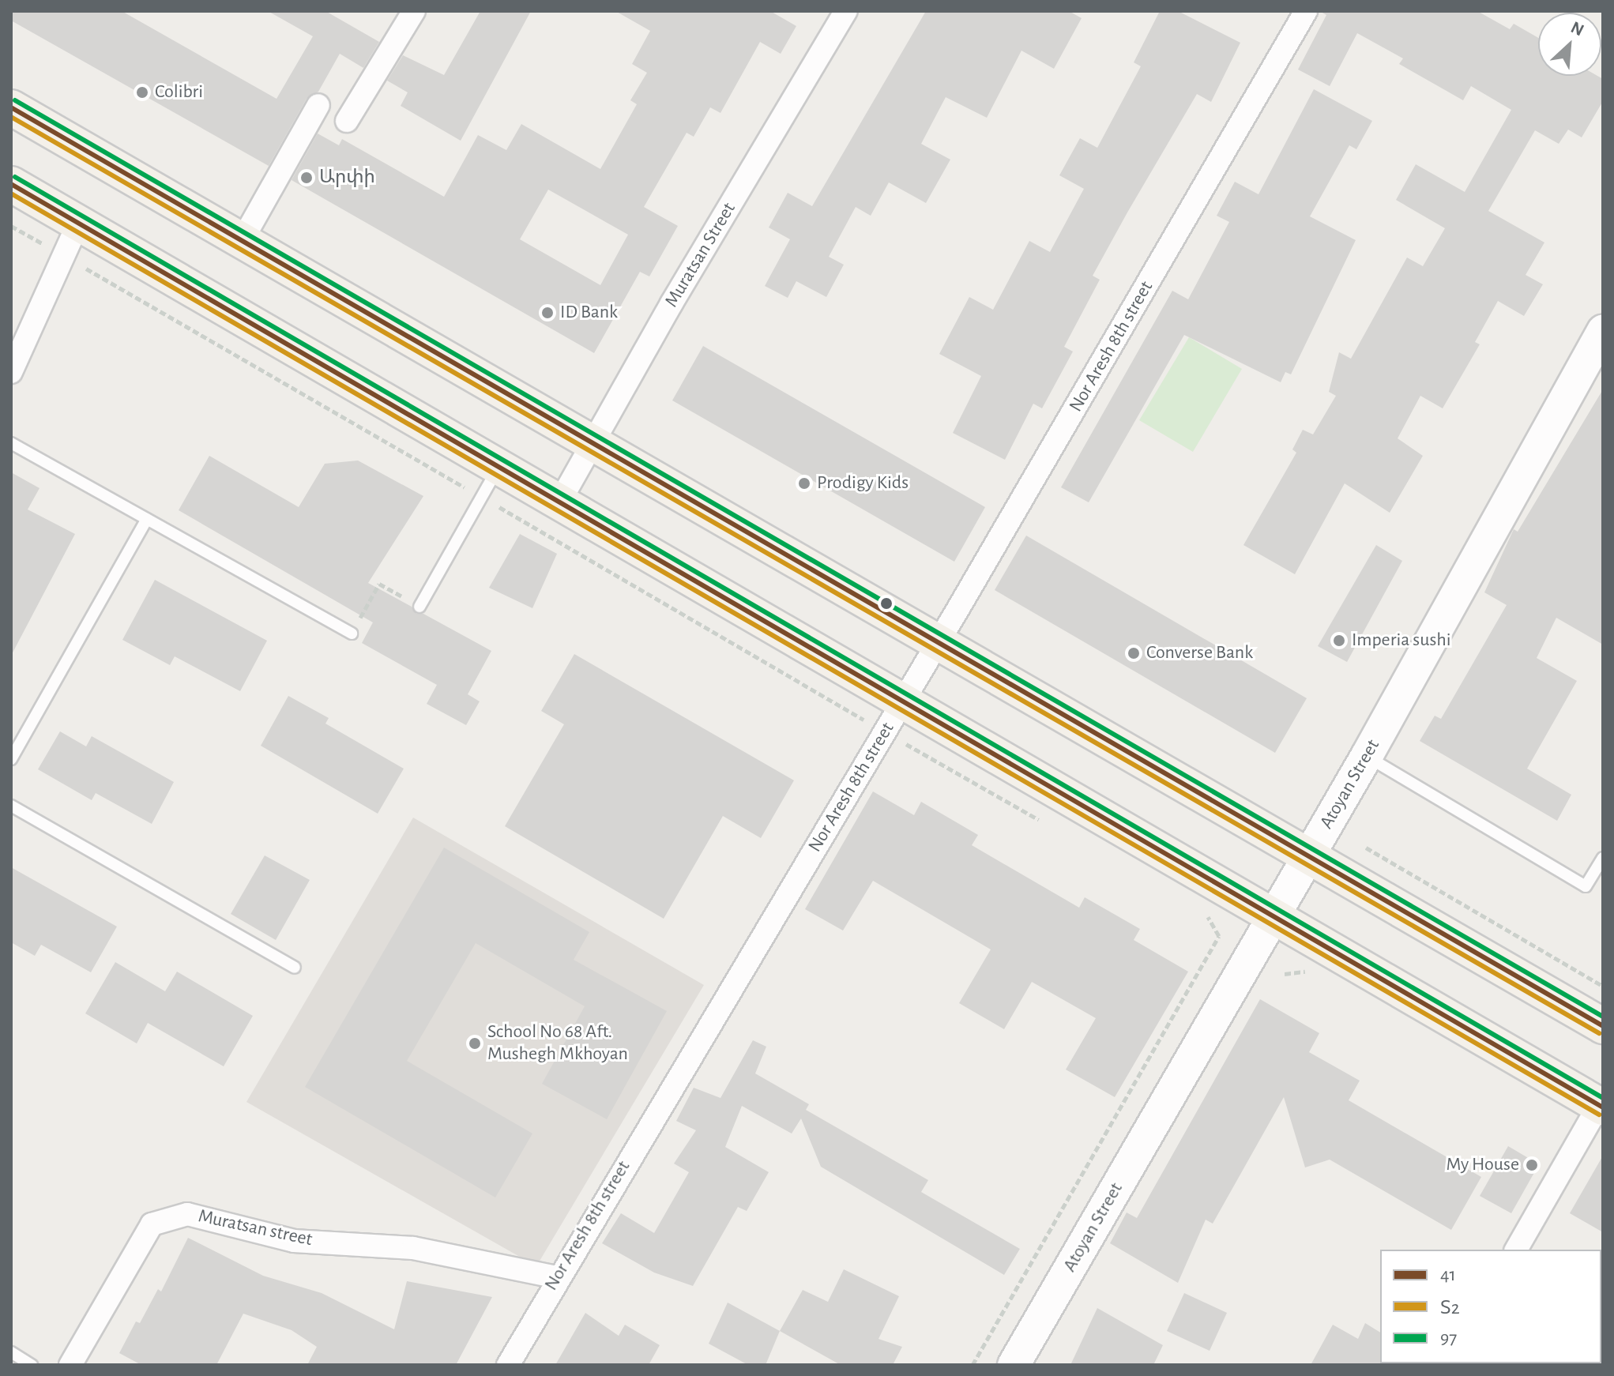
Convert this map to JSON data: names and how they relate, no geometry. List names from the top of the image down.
{
  "streets": {
    "main road": ["Atoyan Street"],
    "street": ["Muratsan Street", "Nor Aresh 8th street", "Muratsan street"]
  },
  "crossings": [
    ["Nor Aresh 8th street", "Muratsan street"]
  ],
  "places": [
    "Colibri",
    "Արփի",
    "ID Bank",
    "Prodigy Kids",
    "Imperia sushi",
    "Converse Bank",
    "School No 68 Aft. Mushegh Mkhoyan",
    "My House"
  ],
  "lines": ["transit line 97", "transit line 41", "transit line Տ2"],
  "legend": ["41", "Տ2", "97"],
  "north": "top right"
}
